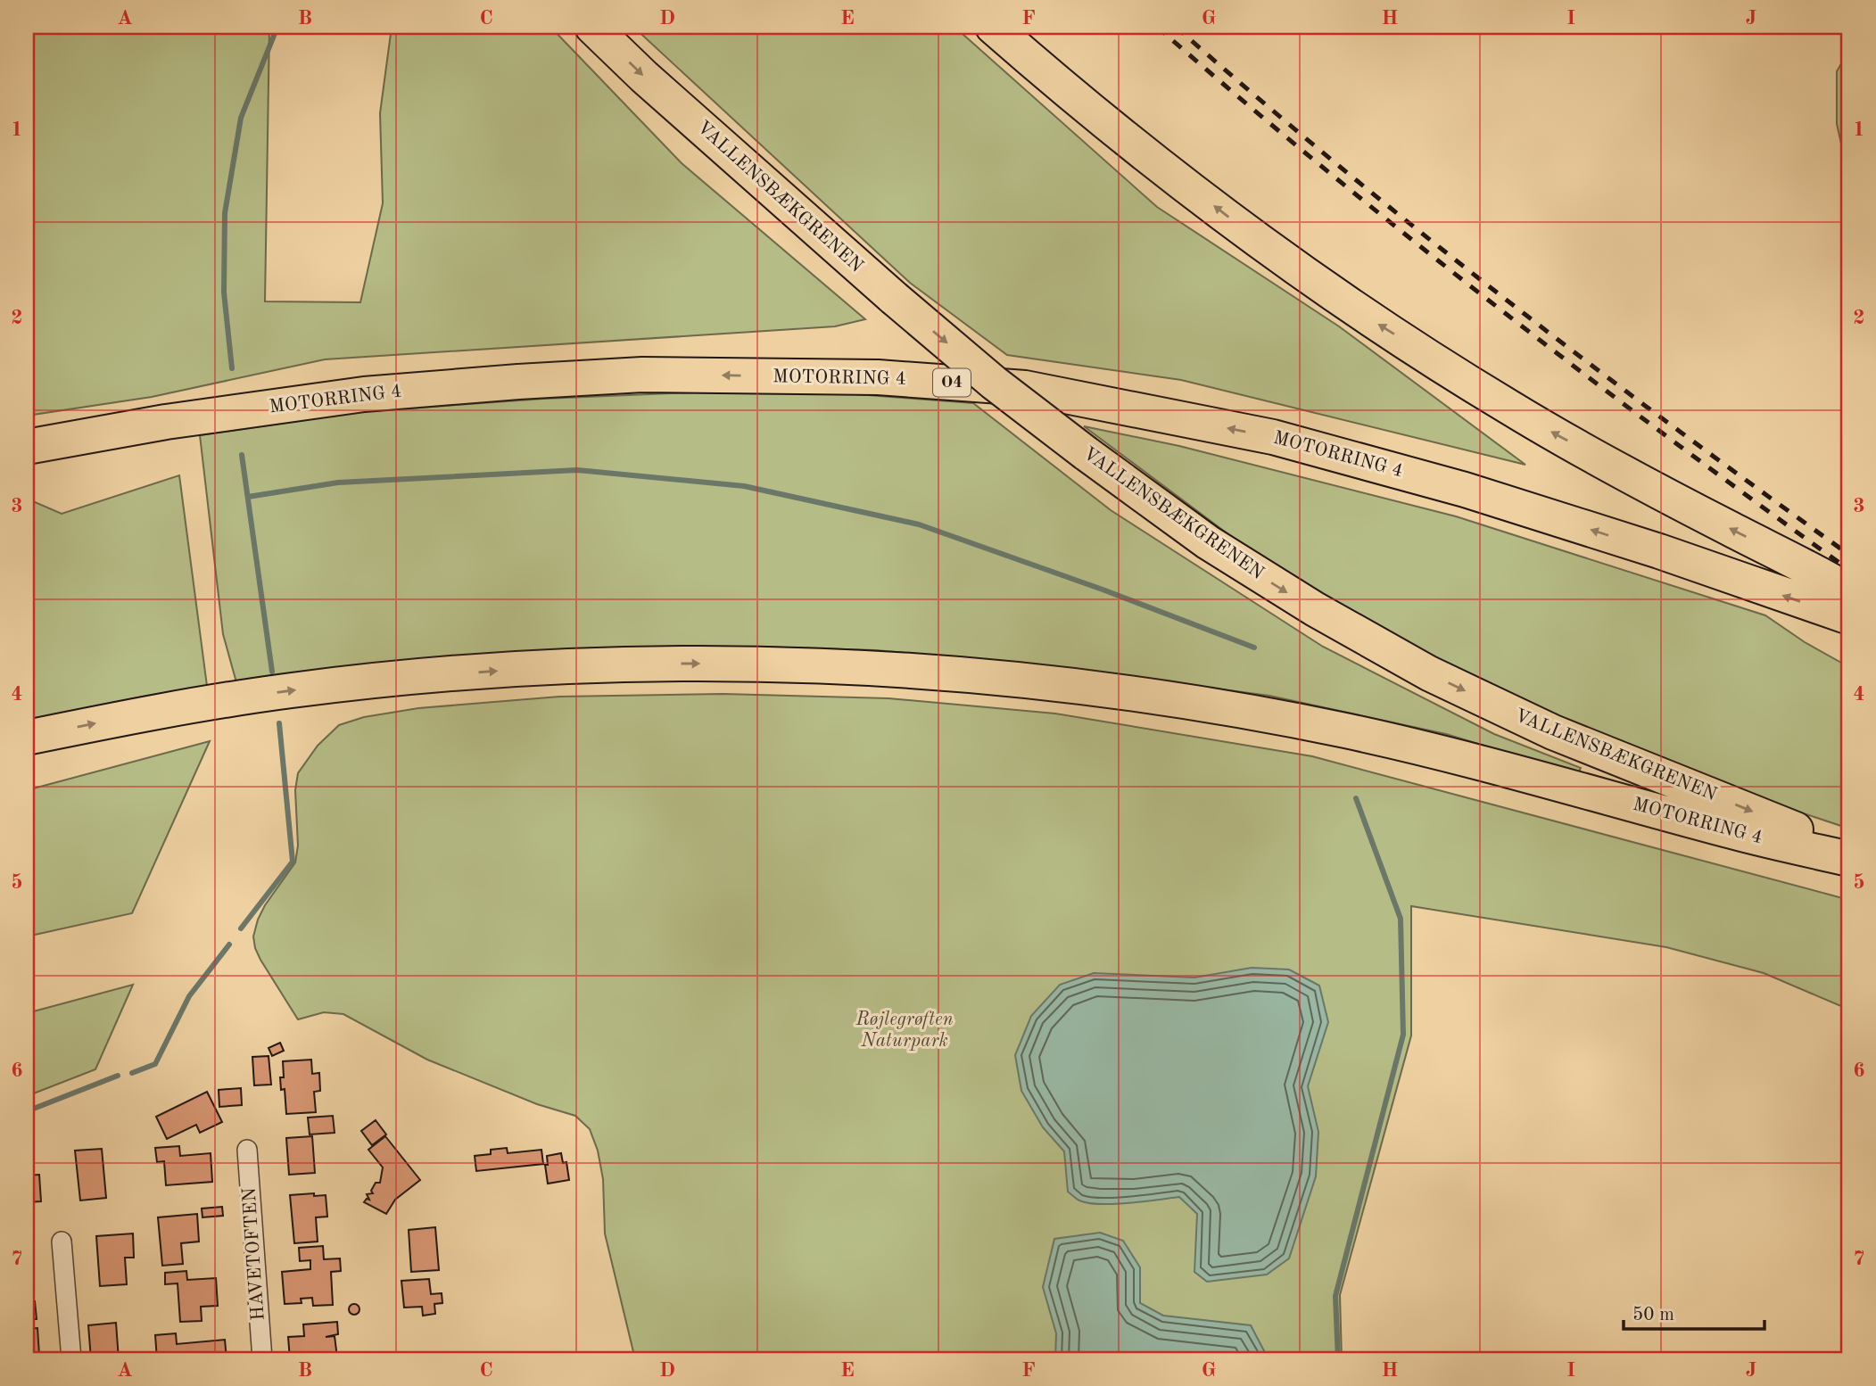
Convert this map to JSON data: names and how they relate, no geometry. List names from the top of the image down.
{
  "streets": {
    "highway": ["VALLENSBÆKGRENEN", "MOTORRING 4", "O4"],
    "street": ["HAVETOFTEN"]
  },
  "parks": ["Røjlegrøften Naturpark"],
  "scale_bar": "50 m",
  "grid": {
    "columns": [
      "A",
      "B",
      "C",
      "D",
      "E",
      "F",
      "G",
      "H",
      "I",
      "J"
    ],
    "rows": [
      "1",
      "2",
      "3",
      "4",
      "5",
      "6",
      "7"
    ]
  }
}
